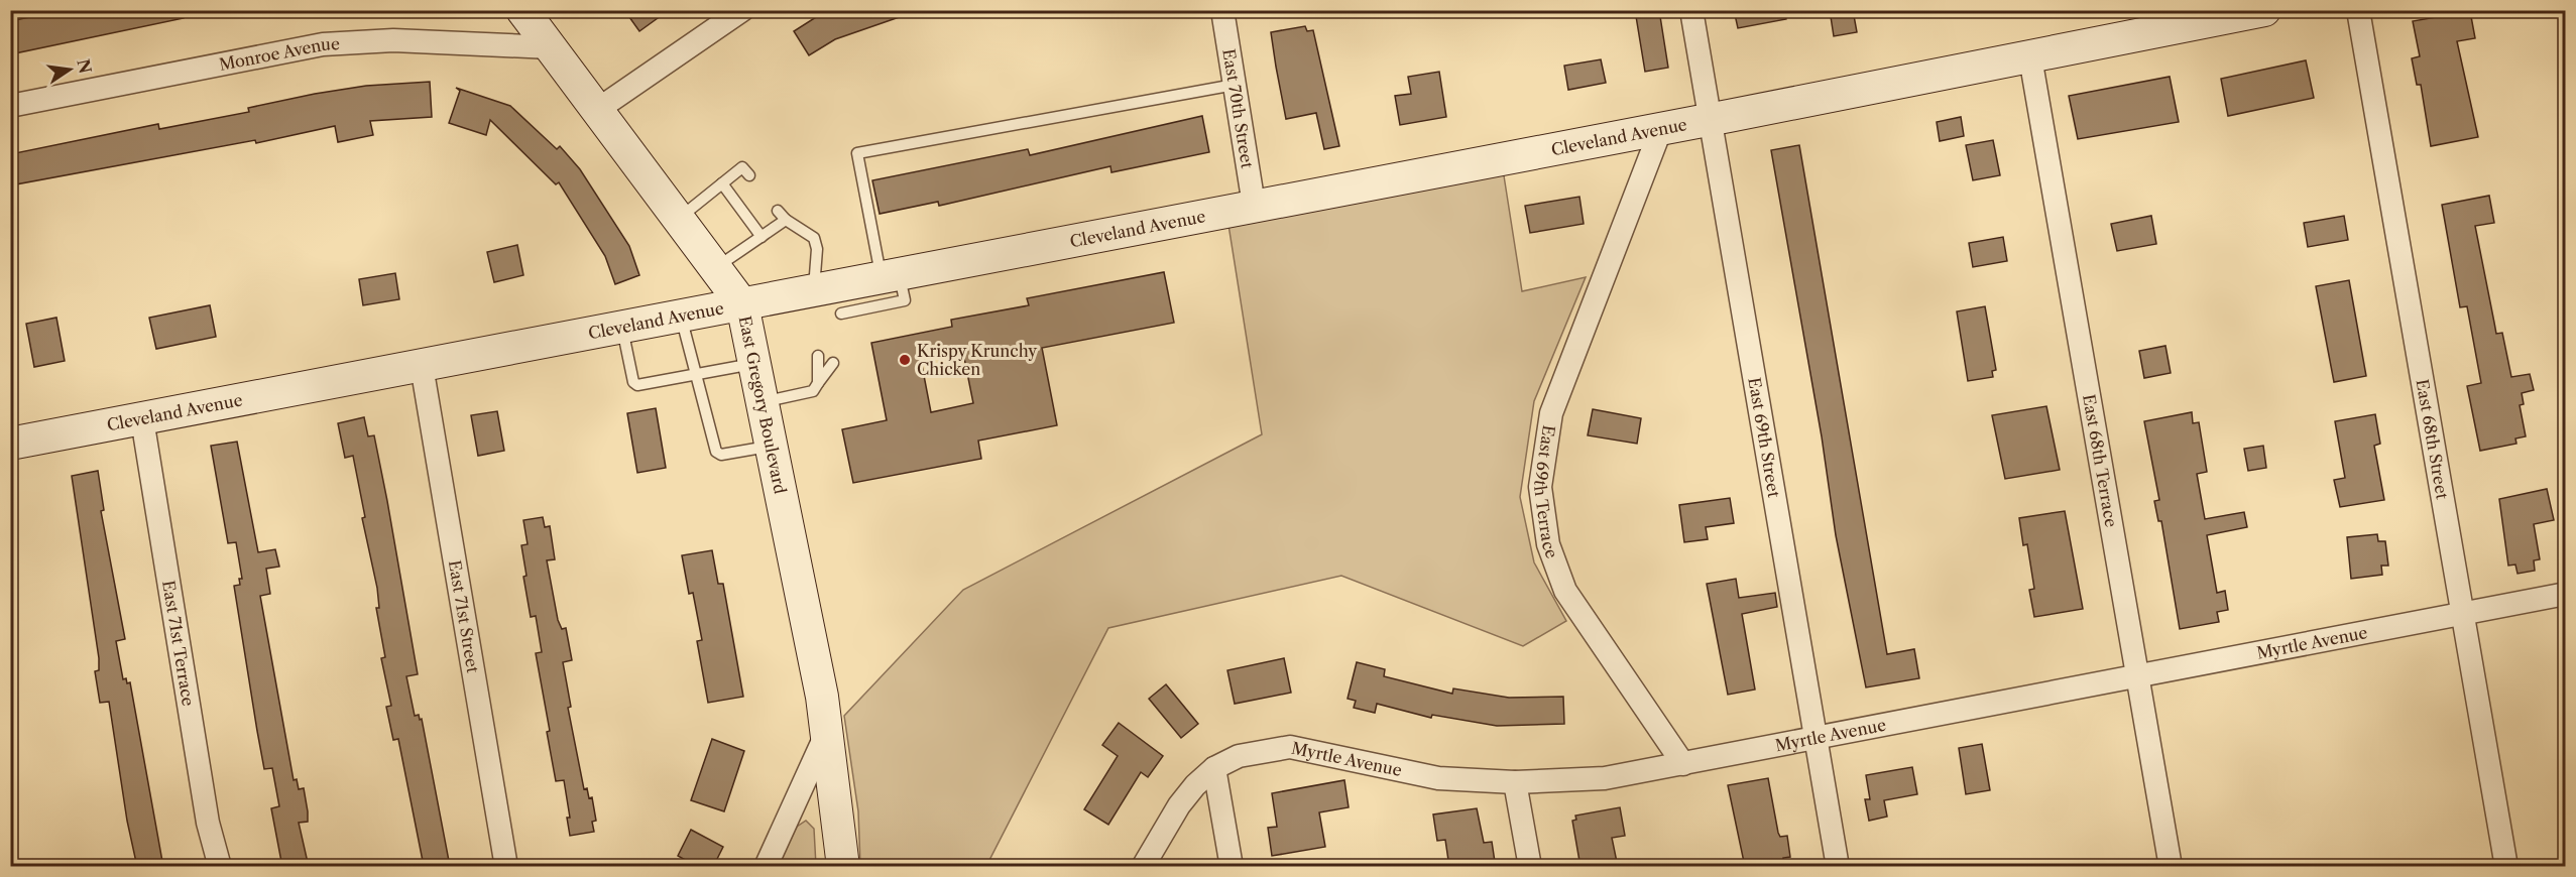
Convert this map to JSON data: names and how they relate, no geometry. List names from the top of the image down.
{
  "streets": {
    "main road": ["Cleveland Avenue", "East Gregory Boulevard"],
    "street": [
      "Monroe Avenue",
      "East 70th Street",
      "East 69th Street",
      "East 68th Street",
      "East 68th Terrace",
      "East 69th Terrace",
      "East 71st Street",
      "Myrtle Avenue",
      "East 71st Terrace"
    ]
  },
  "crossings": [
    ["Monroe Avenue", "East Gregory Boulevard"],
    ["East 70th Street", "Cleveland Avenue"],
    ["Cleveland Avenue", "East Gregory Boulevard"],
    ["Cleveland Avenue", "East 69th Street"],
    ["Cleveland Avenue", "East 68th Terrace"],
    ["Cleveland Avenue", "East 69th Terrace"],
    ["Cleveland Avenue", "East 71st Street"],
    ["Cleveland Avenue", "East 71st Terrace"],
    ["East 69th Street", "Myrtle Avenue"],
    ["East 68th Street", "Myrtle Avenue"],
    ["East 68th Terrace", "Myrtle Avenue"],
    ["East 69th Terrace", "Myrtle Avenue"]
  ],
  "places": ["Krispy Krunchy Chicken"],
  "north": "right"
}
